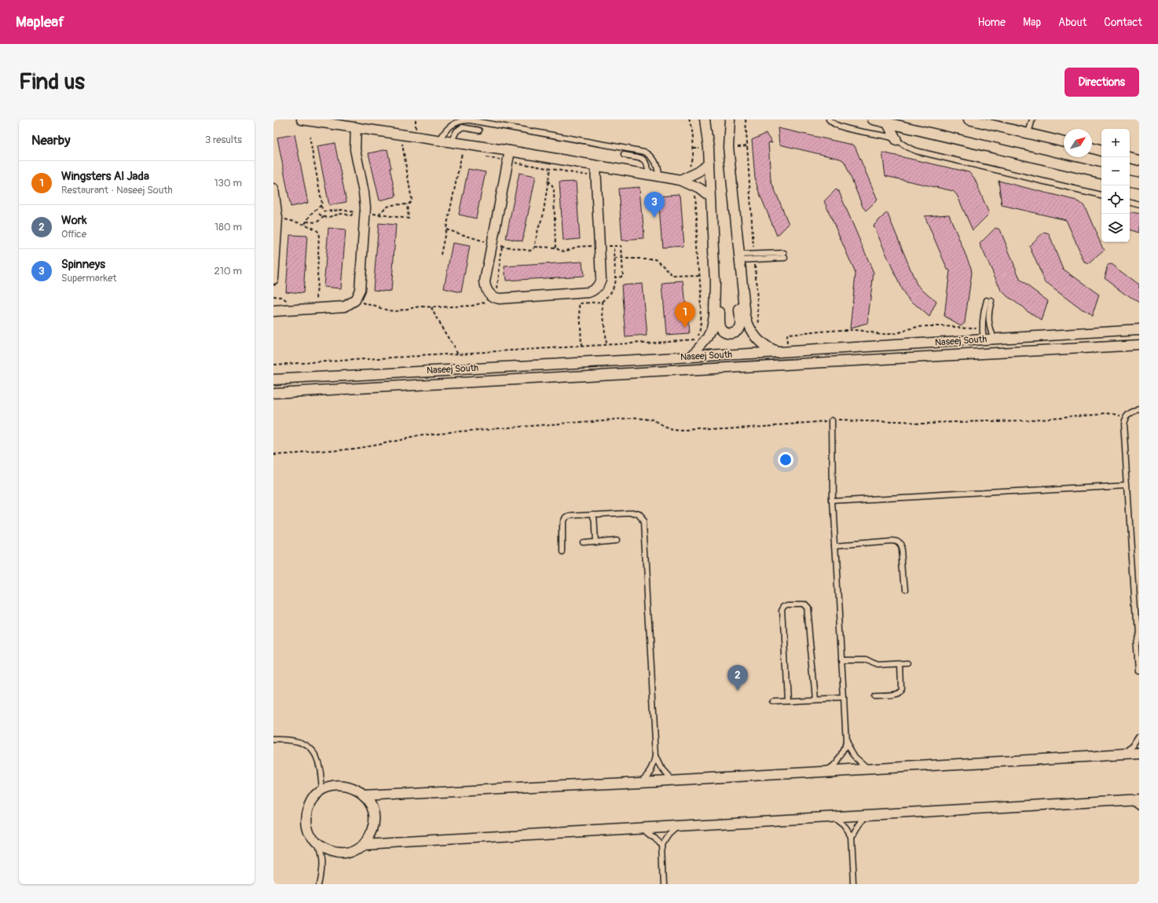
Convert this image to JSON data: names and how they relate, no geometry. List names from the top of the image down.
{
  "streets": {
    "street": ["Naseej South"]
  },
  "north": "top right",
  "page": {
    "header": "Mapleaf",
    "nav": [
      "Home",
      "Map",
      "About",
      "Contact"
    ],
    "buttons": "Directions",
    "title": "Find us",
    "heading": ["Nearby", "3 results"],
    "map_buttons": ["+", "−"],
    "list": [
      {
        "mark": "1",
        "name": "Wingsters Al Jada",
        "note": "Restaurant · Naseej South",
        "value": "130 m"
      },
      {
        "mark": "2",
        "name": "Work",
        "note": "Office",
        "value": "180 m"
      },
      {
        "mark": "3",
        "name": "Spinneys",
        "note": "Supermarket",
        "value": "210 m"
      }
    ],
    "pins": ["3", "1", "2"]
  }
}
